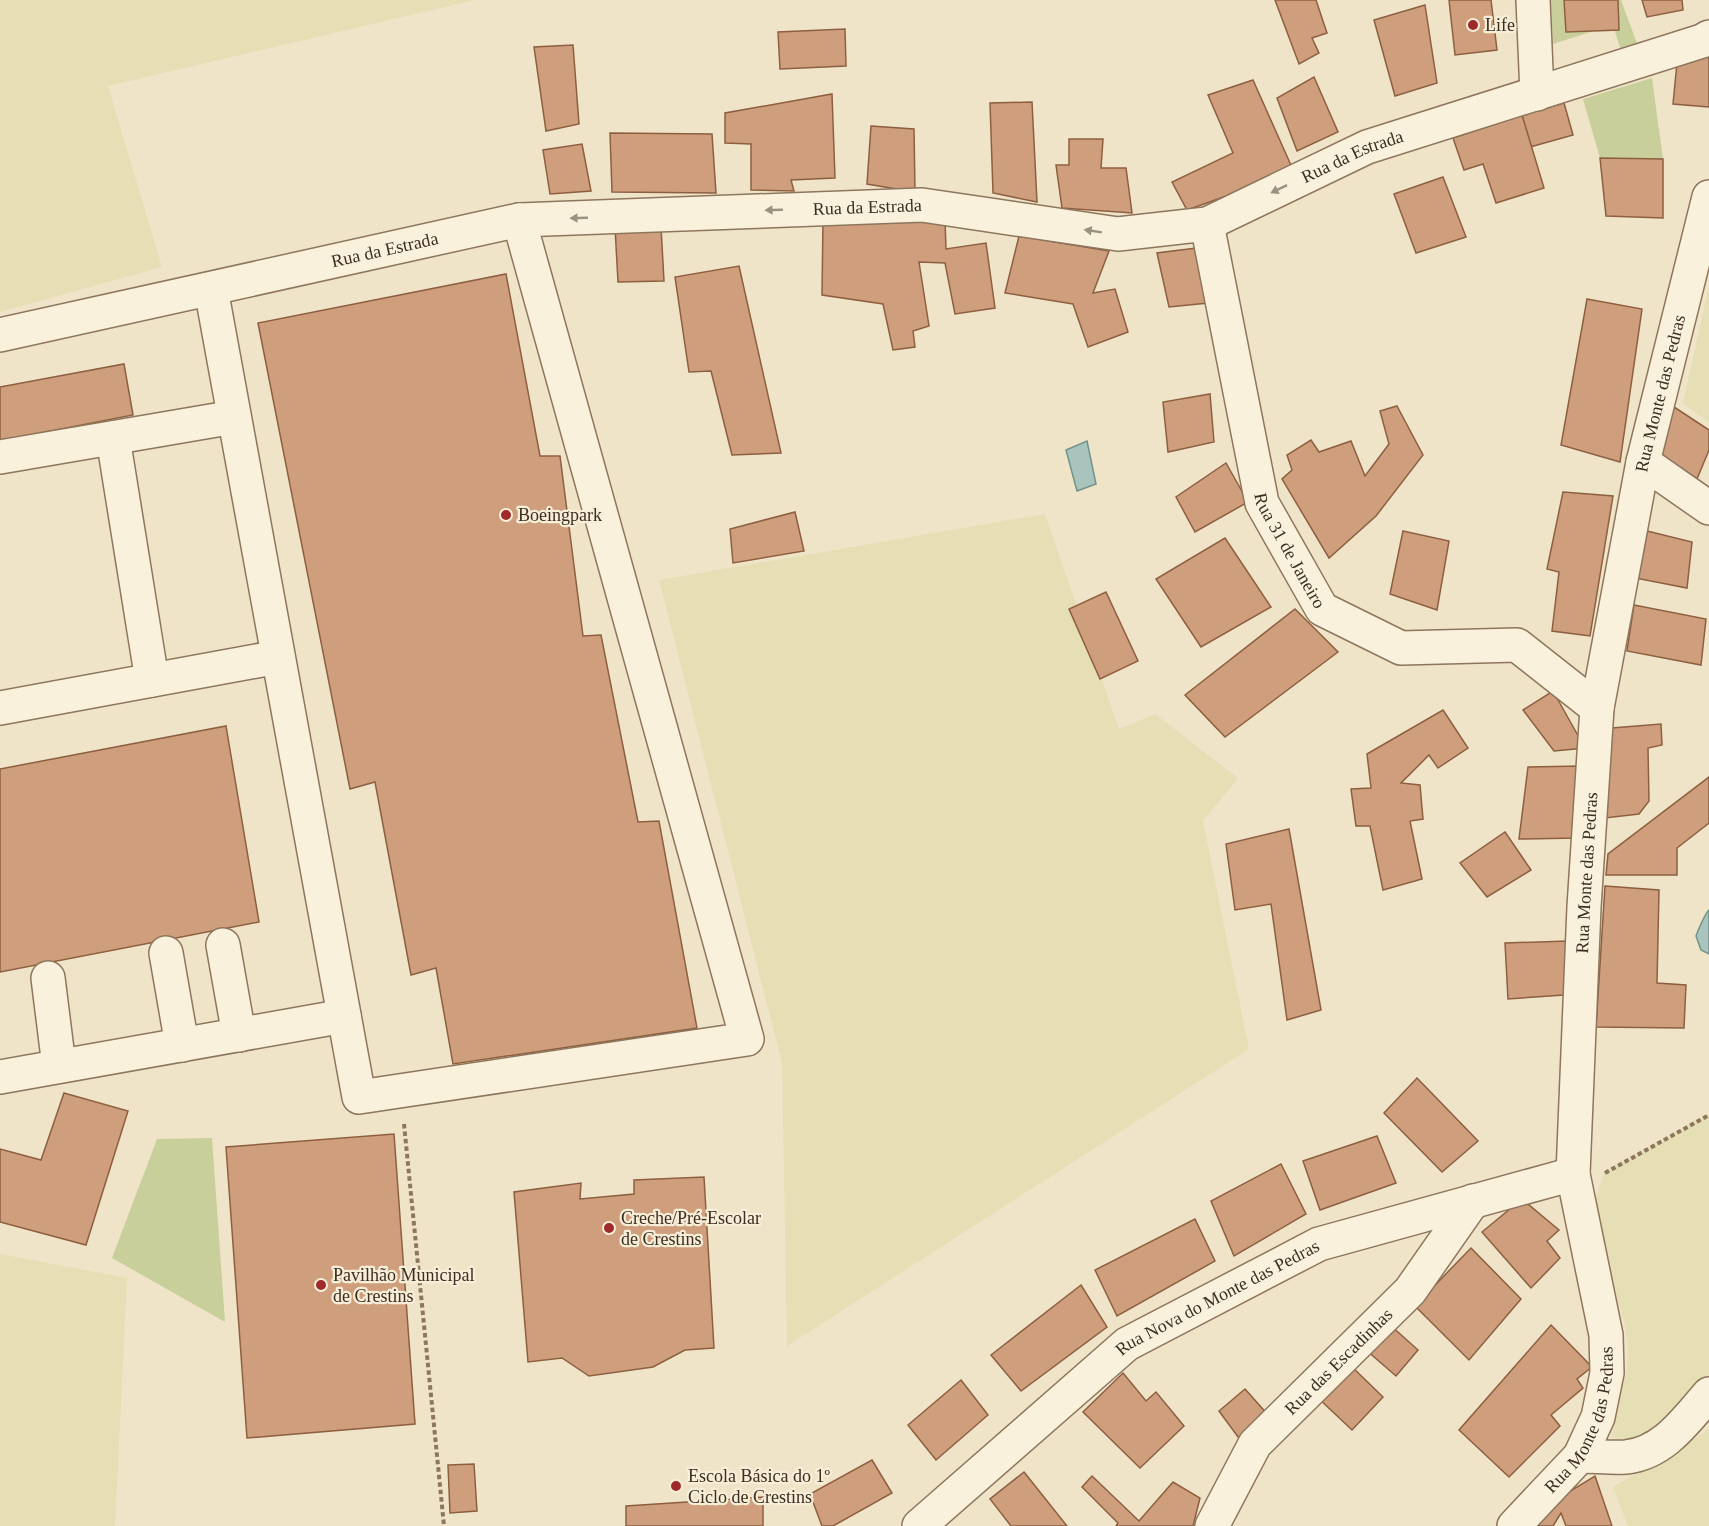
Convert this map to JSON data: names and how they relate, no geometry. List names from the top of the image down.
{
  "streets": {
    "street": [
      "Rua da Estrada",
      "Rua Monte das Pedras",
      "Rua 31 de Janeiro",
      "Rua Nova do Monte das Pedras",
      "Rua das Escadinhas"
    ]
  },
  "crossings": [
    ["Rua da Estrada", "Rua 31 de Janeiro"],
    ["Rua Monte das Pedras", "Rua 31 de Janeiro"],
    ["Rua Monte das Pedras", "Rua Nova do Monte das Pedras"],
    ["Rua Nova do Monte das Pedras", "Rua das Escadinhas"]
  ],
  "one_way": ["Rua da Estrada"],
  "places": [
    "Life",
    "Boeingpark",
    "Creche/Pré-Escolar de Crestins",
    "Pavilhão Municipal de Crestins",
    "Escola Básica do 1º Ciclo de Crestins"
  ]
}
